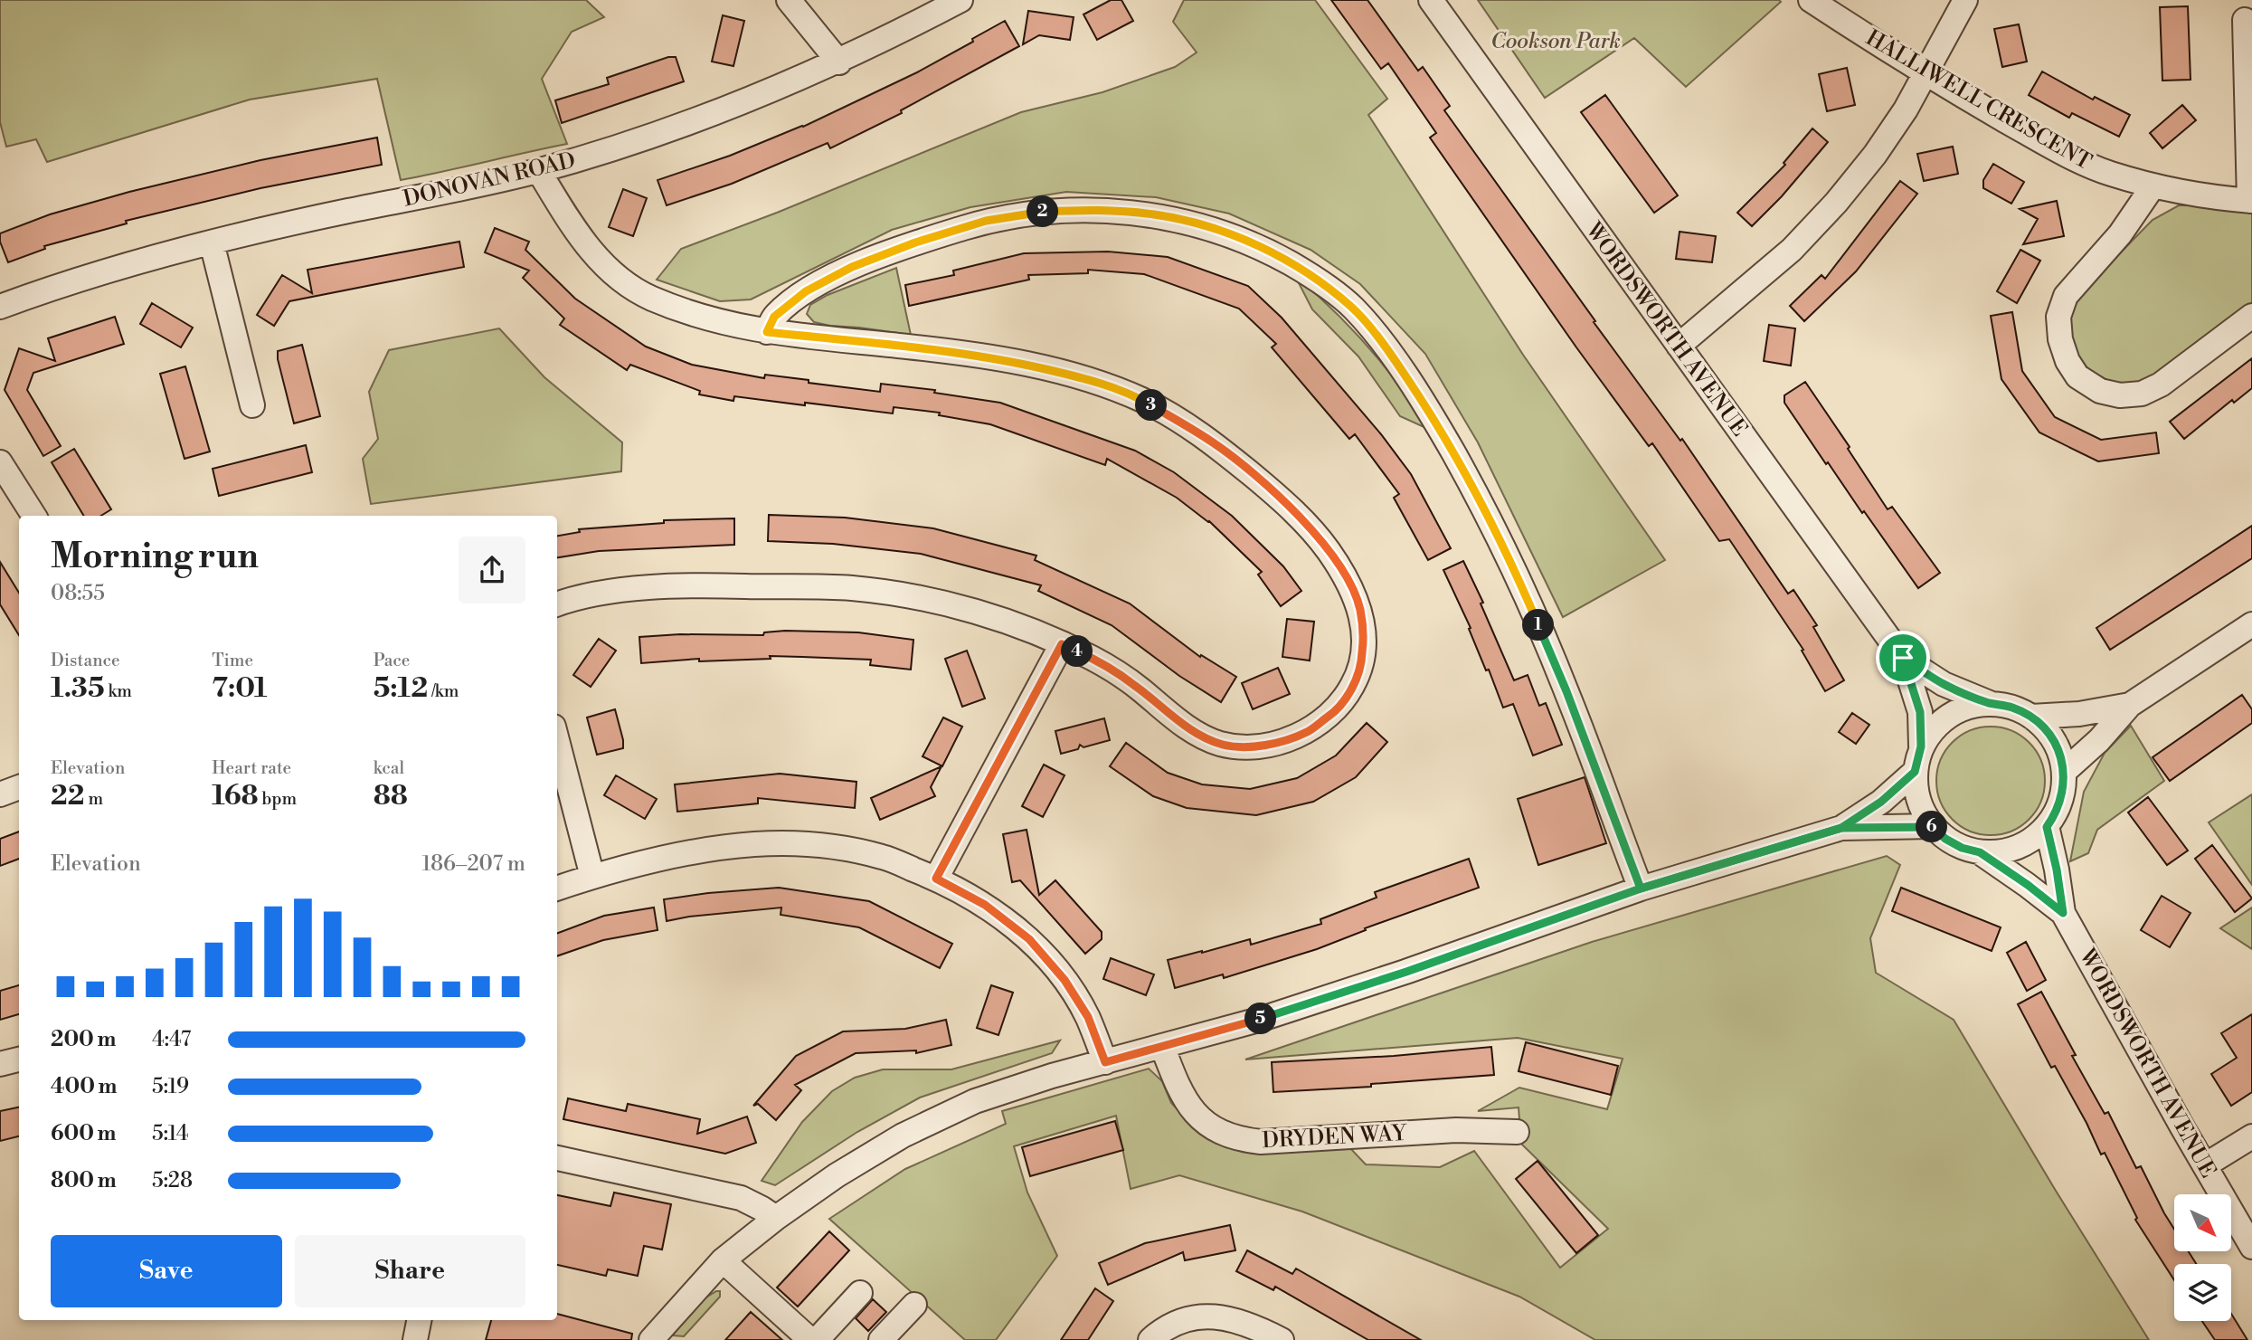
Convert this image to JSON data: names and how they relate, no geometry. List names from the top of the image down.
{
  "streets": {
    "street": [
      "HALLIWELL CRESCENT",
      "DONOVAN ROAD",
      "WORDSWORTH AVENUE",
      "DRYDEN WAY"
    ]
  },
  "parks": ["Cookson Park"],
  "north": "bottom right",
  "page": {
    "pins": [
      "2",
      "3",
      "1",
      "4",
      "6",
      "5"
    ],
    "heading": ["Morning run", "08:55"],
    "stats": [
      ["Distance", "1.35 km"],
      ["Time", "7:01"],
      ["Pace", "5:12 /km"],
      ["Elevation", "22 m"],
      ["Heart rate", "168 bpm"],
      ["kcal", "88"]
    ],
    "chart": ["Elevation", "186–207 m"],
    "list": [
      {
        "name": "200 m",
        "note": "4:47"
      },
      {
        "name": "400 m",
        "note": "5:19"
      },
      {
        "name": "600 m",
        "note": "5:14"
      },
      {
        "name": "800 m",
        "note": "5:28"
      }
    ],
    "buttons": ["Save", "Share"]
  }
}
